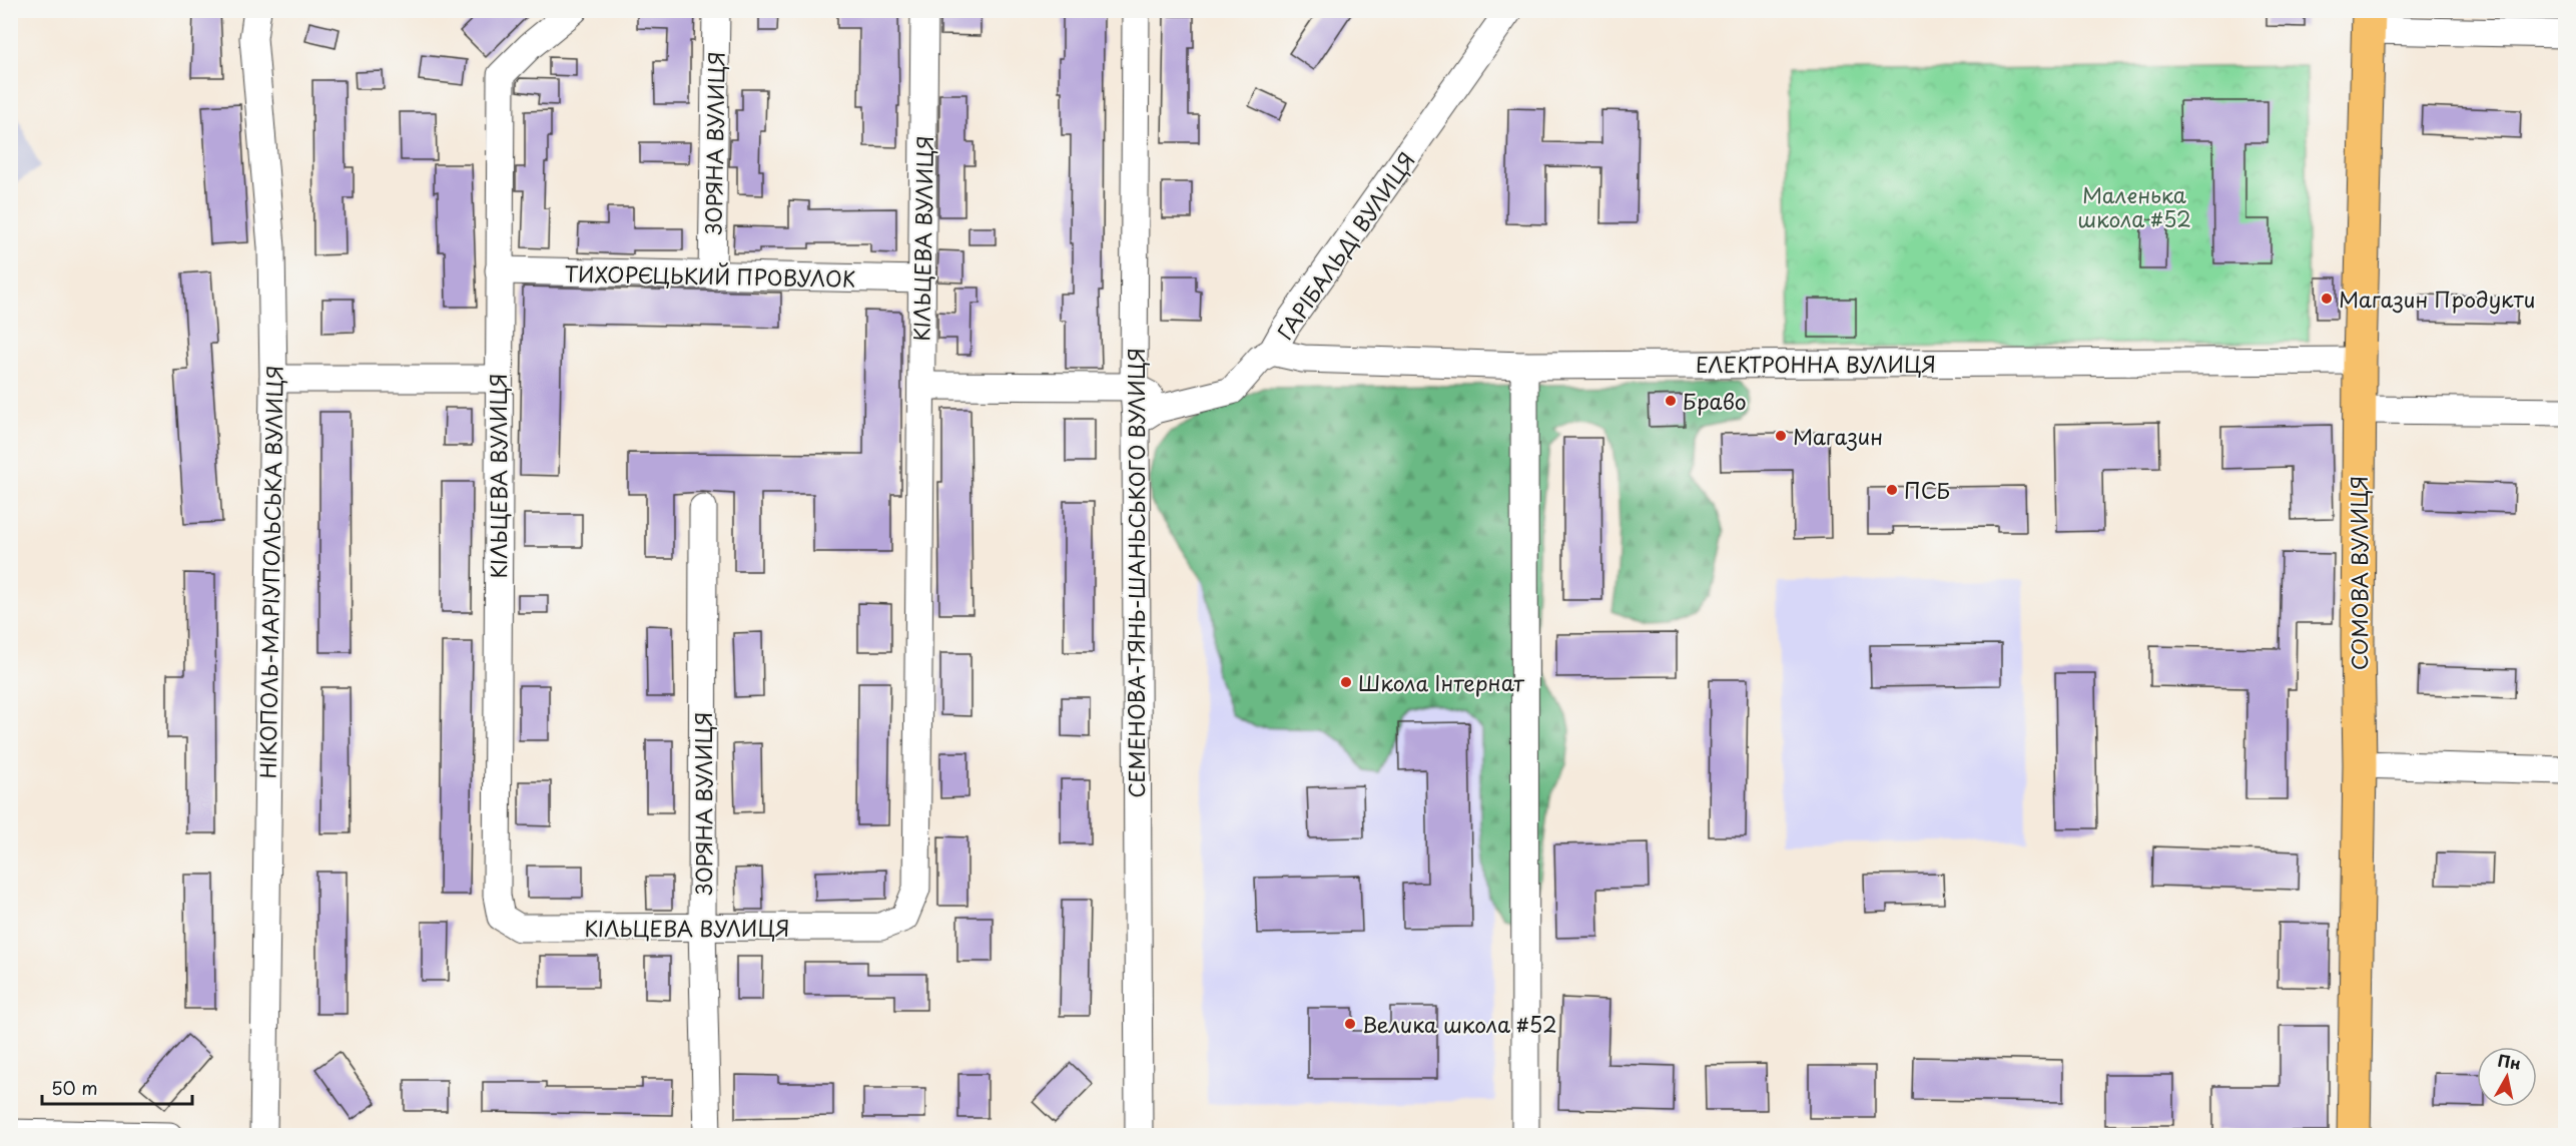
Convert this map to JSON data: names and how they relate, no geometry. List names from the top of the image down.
{
  "streets": {
    "main road": ["СОМОВА ВУЛИЦЯ"],
    "street": [
      "ЗОРЯНА ВУЛИЦЯ",
      "КІЛЬЦЕВА ВУЛИЦЯ",
      "ГАРІБАЛЬДІ ВУЛИЦЯ",
      "ТИХОРЄЦЬКИЙ ПРОВУЛОК",
      "ЕЛЕКТРОННА ВУЛИЦЯ",
      "НІКОПОЛЬ-МАРІУПОЛЬСЬКА ВУЛИЦЯ",
      "СЕМЕНОВА-ТЯНЬ-ШАНЬСЬКОГО ВУЛИЦЯ"
    ]
  },
  "crossings": [
    ["ЗОРЯНА ВУЛИЦЯ", "КІЛЬЦЕВА ВУЛИЦЯ"],
    ["ЗОРЯНА ВУЛИЦЯ", "ТИХОРЄЦЬКИЙ ПРОВУЛОК"],
    ["КІЛЬЦЕВА ВУЛИЦЯ", "ТИХОРЄЦЬКИЙ ПРОВУЛОК"],
    ["ГАРІБАЛЬДІ ВУЛИЦЯ", "ЕЛЕКТРОННА ВУЛИЦЯ"],
    ["ГАРІБАЛЬДІ ВУЛИЦЯ", "СЕМЕНОВА-ТЯНЬ-ШАНЬСЬКОГО ВУЛИЦЯ"],
    ["ЕЛЕКТРОННА ВУЛИЦЯ", "СОМОВА ВУЛИЦЯ"]
  ],
  "parks": ["Маленька школа #52"],
  "places": [
    "Магазин Продукти",
    "Браво",
    "Магазин",
    "ПСБ",
    "Школа Інтернат",
    "Велика школа #52"
  ],
  "scale_bar": "50 m",
  "north": "top"
}
